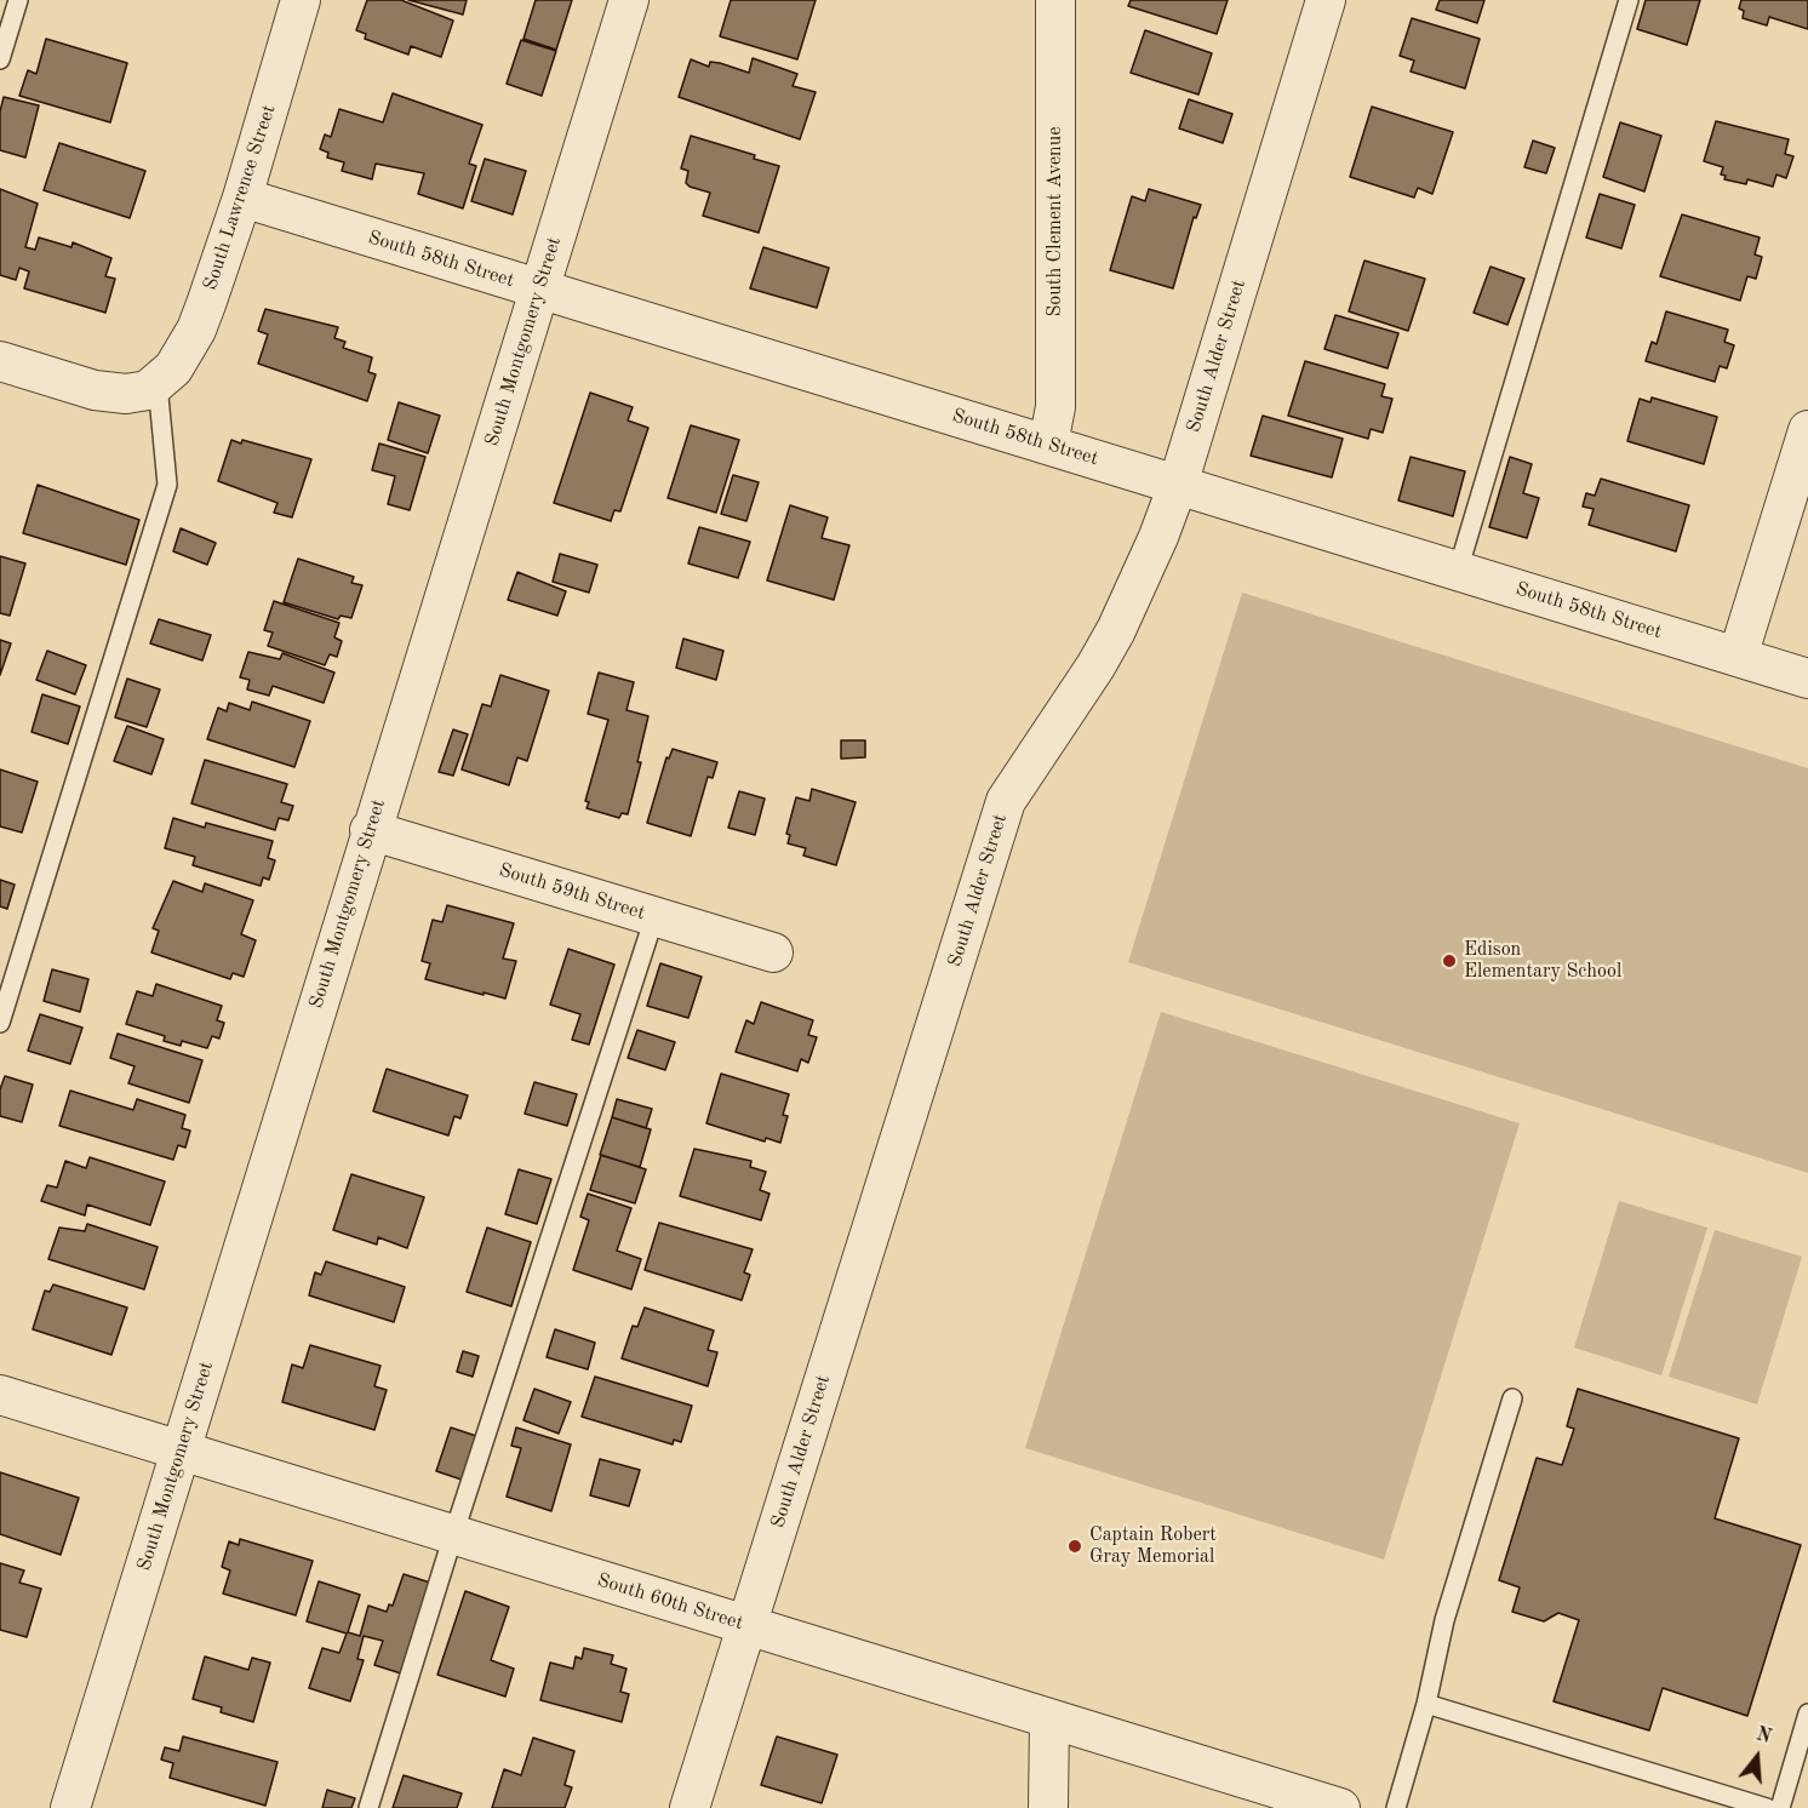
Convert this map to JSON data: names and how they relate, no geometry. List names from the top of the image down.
{
  "streets": {
    "street": [
      "South Lawrence Street",
      "South Clement Avenue",
      "South 58th Street",
      "South Montgomery Street",
      "South Alder Street",
      "South 59th Street",
      "South 60th Street"
    ]
  },
  "crossings": [
    ["South Lawrence Street", "South 58th Street"],
    ["South Clement Avenue", "South 58th Street"],
    ["South 58th Street", "South Montgomery Street"],
    ["South 58th Street", "South Alder Street"],
    ["South Montgomery Street", "South 59th Street"],
    ["South Montgomery Street", "South 60th Street"],
    ["South Alder Street", "South 60th Street"]
  ],
  "places": ["Edison Elementary School", "Captain Robert Gray Memorial"],
  "north": "top"
}
